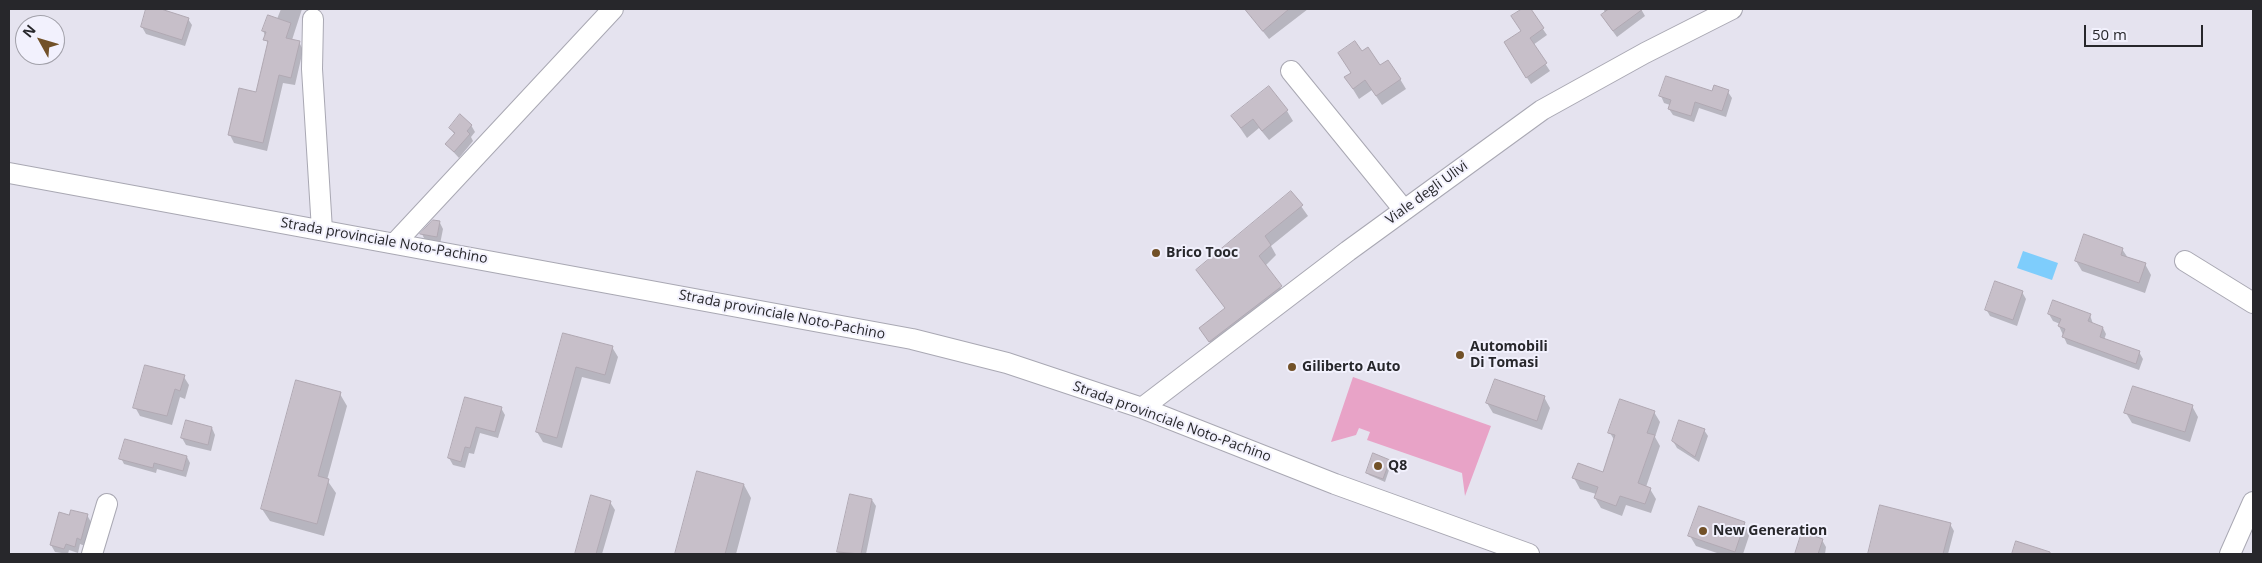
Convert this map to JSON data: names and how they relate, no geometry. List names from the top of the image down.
{
  "streets": {
    "street": ["Viale degli Ulivi", "Strada provinciale Noto-Pachino"]
  },
  "crossings": [
    ["Viale degli Ulivi", "Strada provinciale Noto-Pachino"]
  ],
  "places": [
    "Brico Tooc",
    "Automobili Di Tomasi",
    "Giliberto Auto",
    "Q8",
    "New Generation"
  ],
  "scale_bar": "50 m",
  "north": "top left"
}
